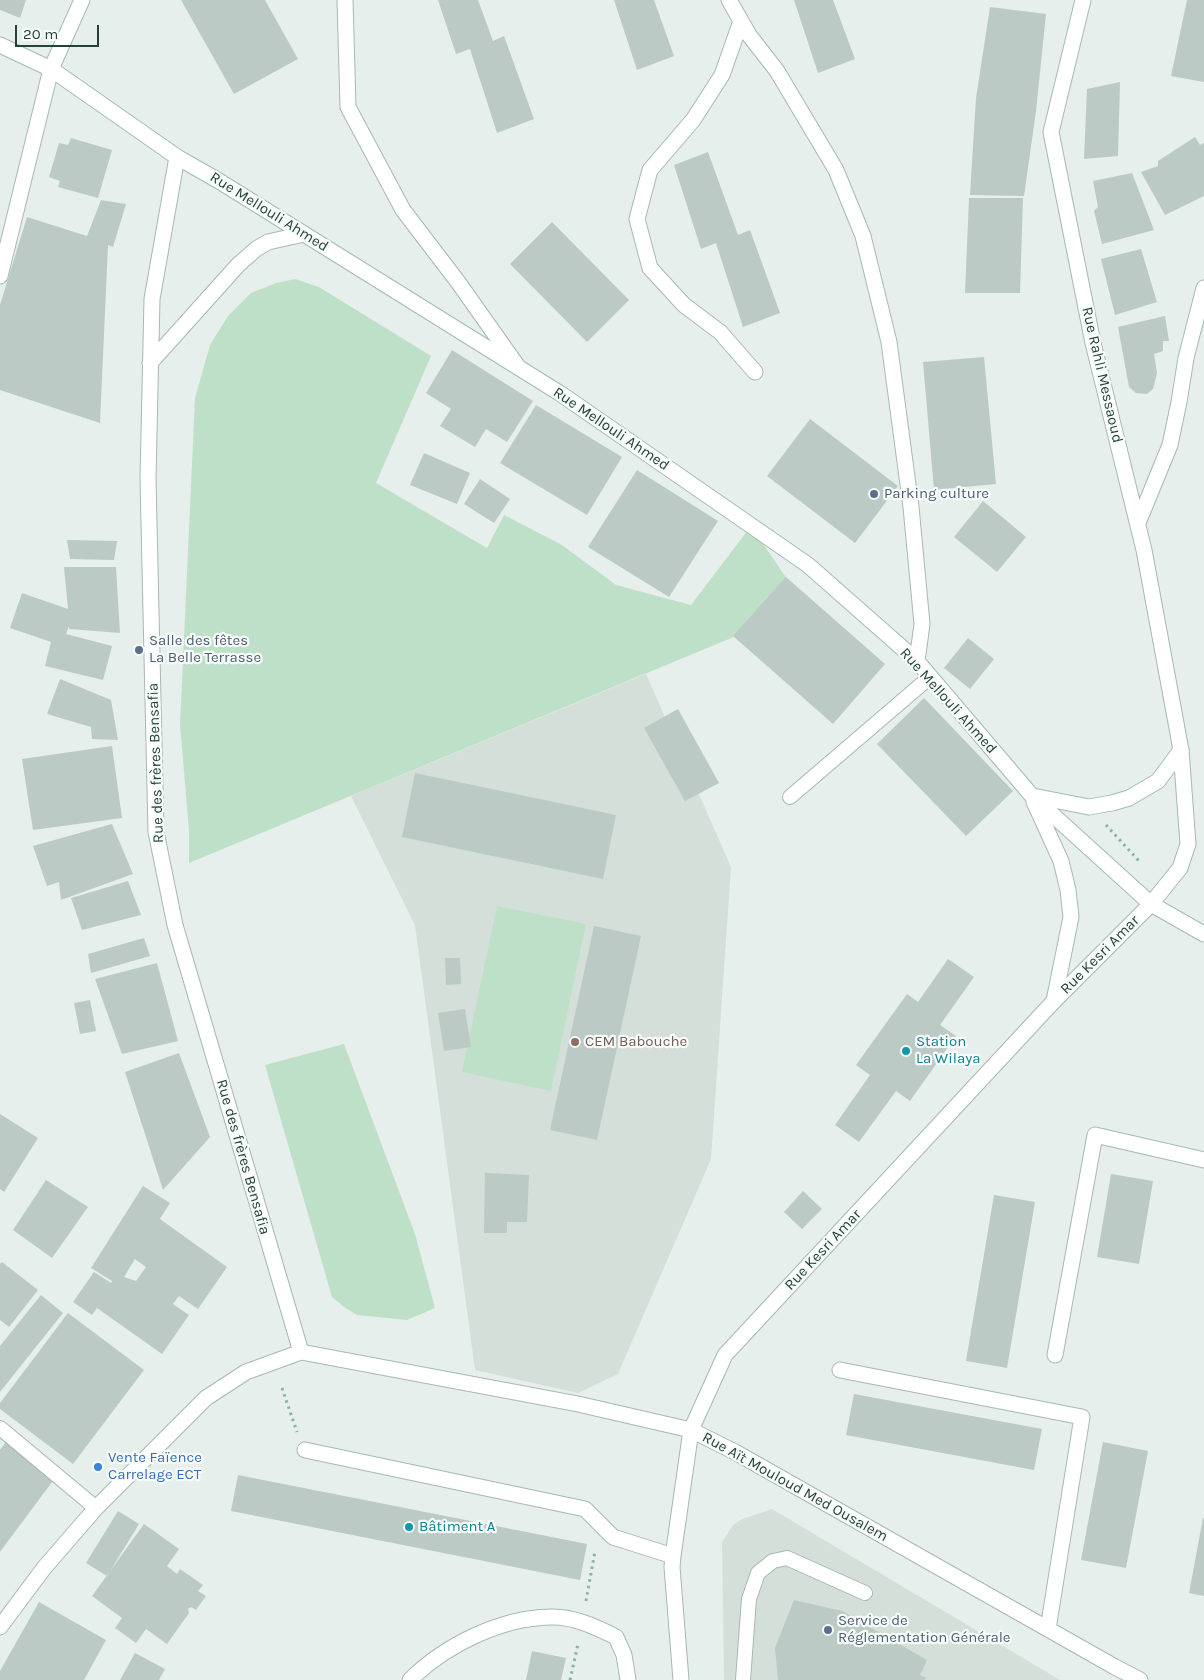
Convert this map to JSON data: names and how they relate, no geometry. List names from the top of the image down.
{
  "streets": {
    "street": [
      "Rue Mellouli Ahmed",
      "Rue Rahli Messaoud",
      "Rue des frères Bensafia",
      "Rue Kesri Amar",
      "Rue Aït Mouloud Med Ousalem"
    ]
  },
  "crossings": [
    ["Rue Mellouli Ahmed", "Rue des frères Bensafia"],
    ["Rue Mellouli Ahmed", "Rue Kesri Amar"],
    ["Rue Rahli Messaoud", "Rue Kesri Amar"],
    ["Rue des frères Bensafia", "Rue Aït Mouloud Med Ousalem"],
    ["Rue Kesri Amar", "Rue Aït Mouloud Med Ousalem"]
  ],
  "places": [
    "Parking culture",
    "Salle des fêtes La Belle Terrasse",
    "CEM Babouche",
    "Station La Wilaya",
    "Vente Faïence Carrelage ECT",
    "Bâtiment A",
    "Service de Réglementation Générale"
  ],
  "scale_bar": "20 m"
}
